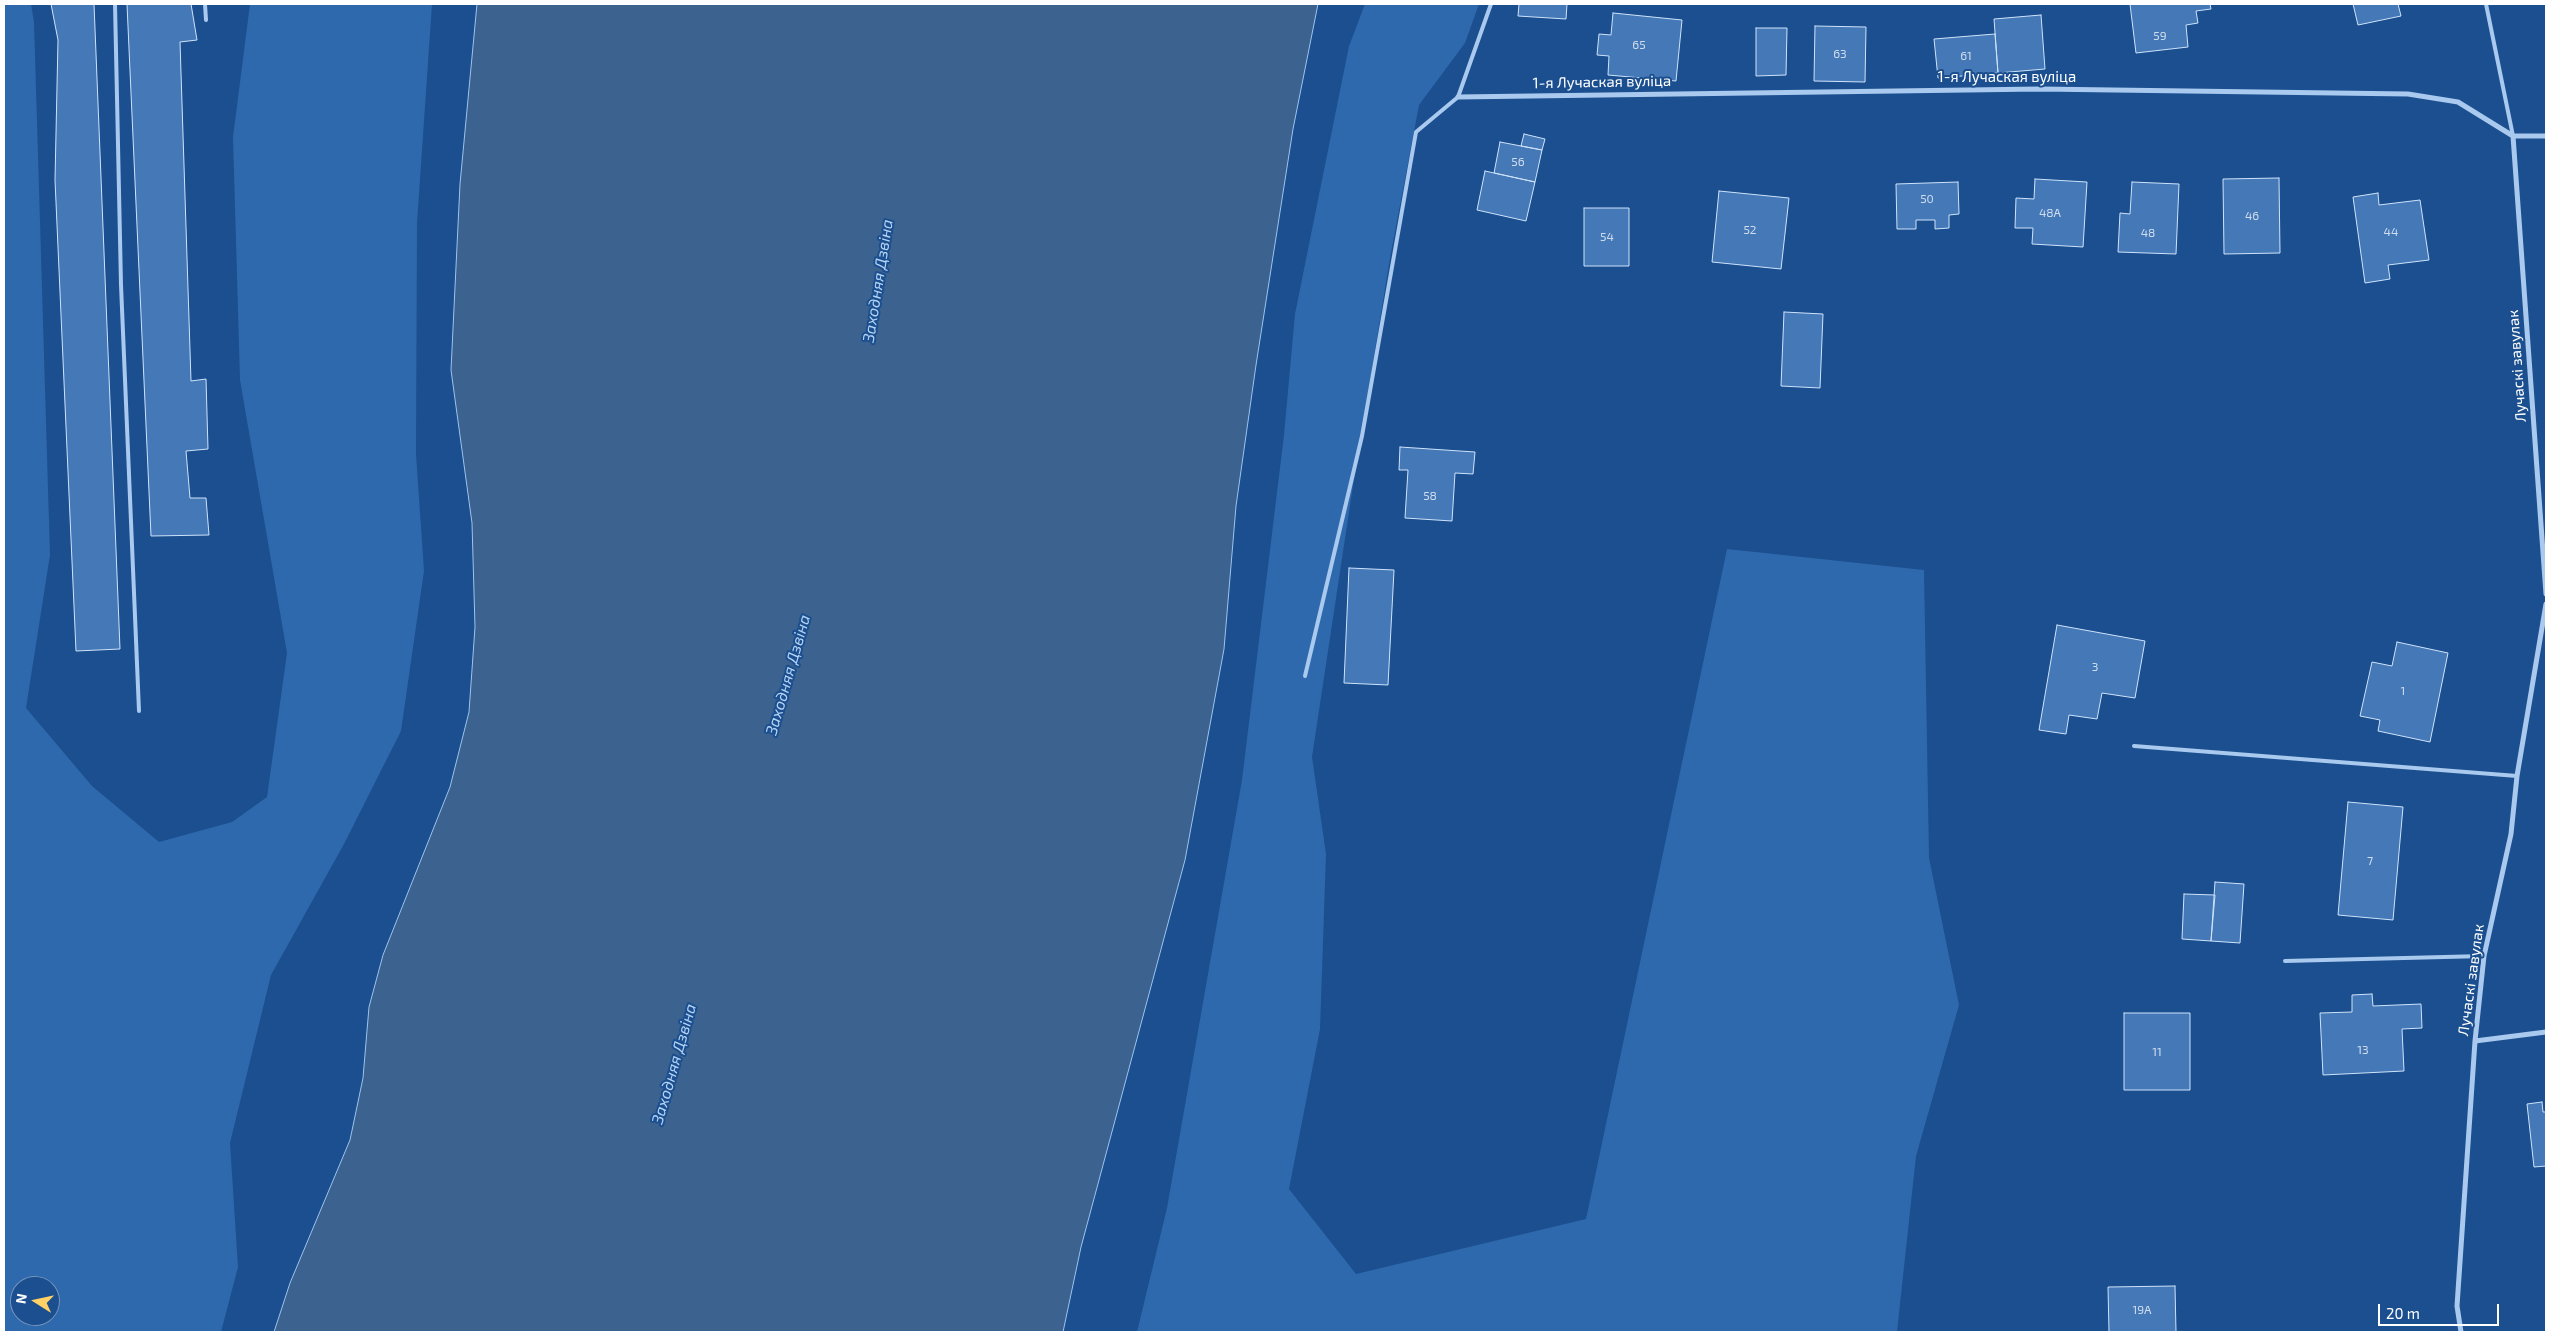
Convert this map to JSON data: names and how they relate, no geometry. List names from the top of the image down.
{
  "streets": {
    "street": ["1-я Лучаская вуліца", "Лучаскі завулак"]
  },
  "crossings": [
    ["1-я Лучаская вуліца", "Лучаскі завулак"]
  ],
  "water": ["Заходняя Дзвіна"],
  "house_numbers": [
    "59",
    "65",
    "63",
    "61",
    "56",
    "50",
    "48А",
    "46",
    "52",
    "44",
    "48",
    "54",
    "58",
    "3",
    "1",
    "7",
    "13",
    "11",
    "19А"
  ],
  "scale_bar": "20 m",
  "north": "left"
}
